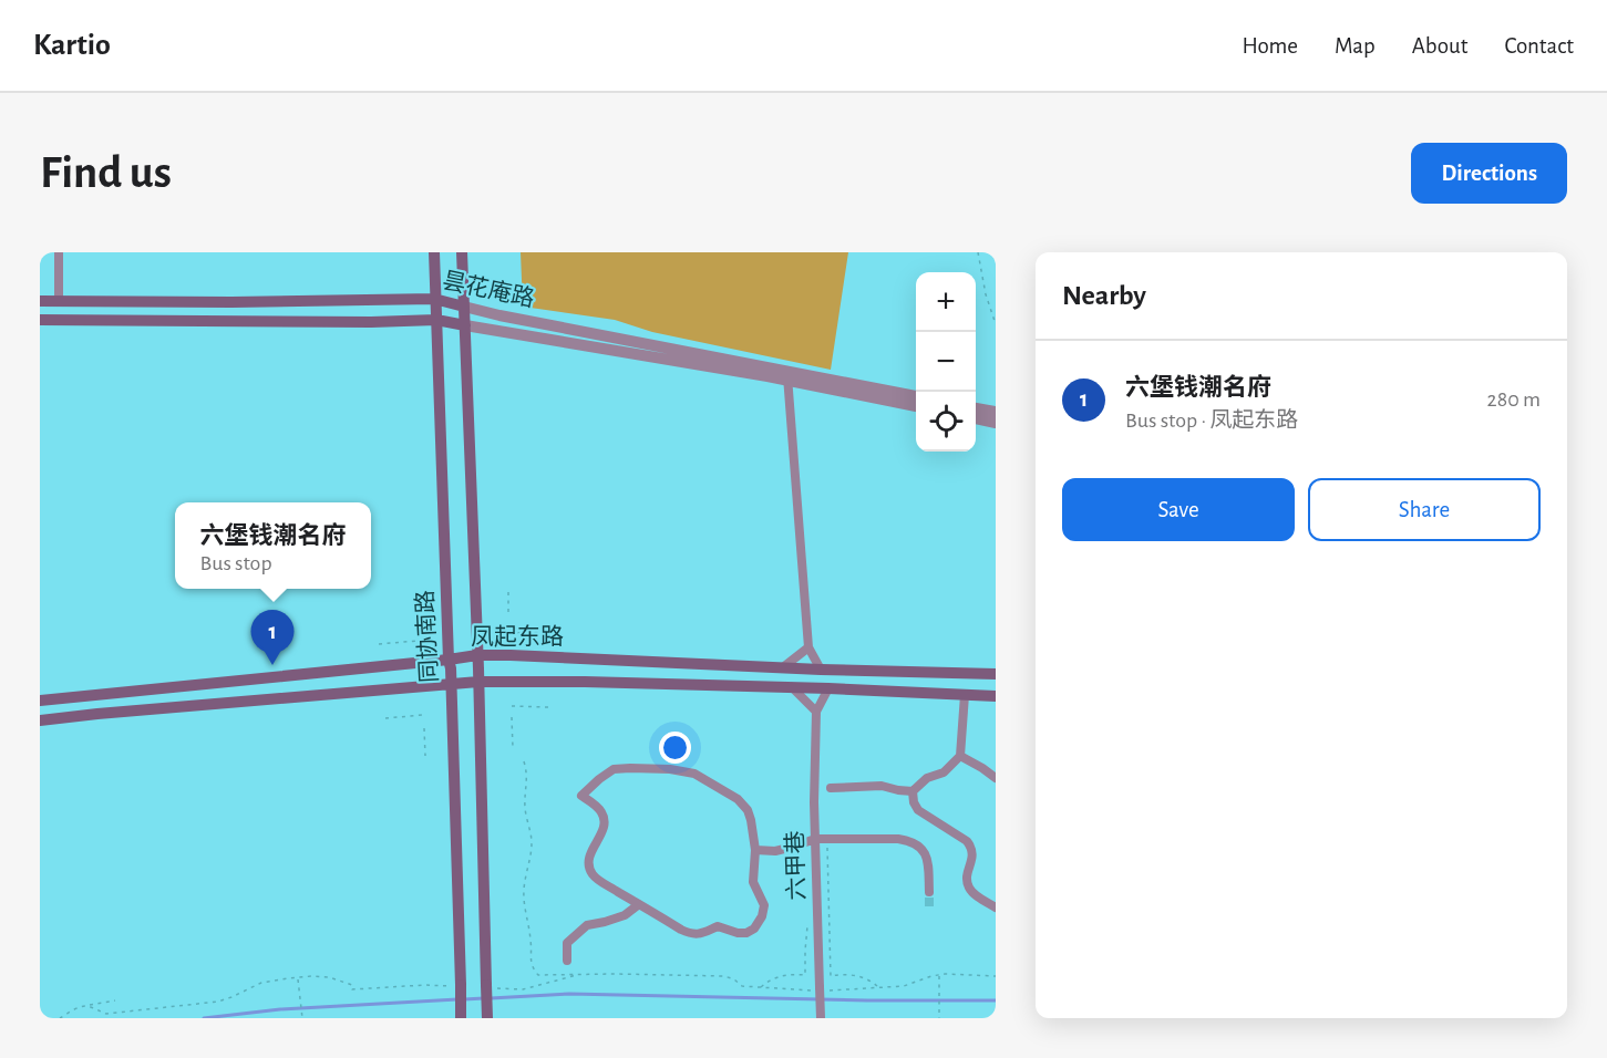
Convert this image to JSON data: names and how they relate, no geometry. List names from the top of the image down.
{
  "streets": {
    "main road": ["昙花庵路", "同协南路", "凤起东路"],
    "street": ["六甲巷"]
  },
  "crossings": [
    ["昙花庵路", "同协南路"],
    ["同协南路", "凤起东路"],
    ["凤起东路", "六甲巷"]
  ],
  "page": {
    "header": "Kartio",
    "nav": [
      "Home",
      "Map",
      "About",
      "Contact"
    ],
    "buttons": [
      "Directions",
      ["Save", "Share"]
    ],
    "title": "Find us",
    "heading": "Nearby",
    "map_buttons": ["+", "−"],
    "list": [
      {
        "mark": "1",
        "name": "六堡钱潮名府",
        "note": "Bus stop · 凤起东路",
        "value": "280 m"
      }
    ],
    "popup": ["六堡钱潮名府", "Bus stop"],
    "pins": "1"
  }
}
